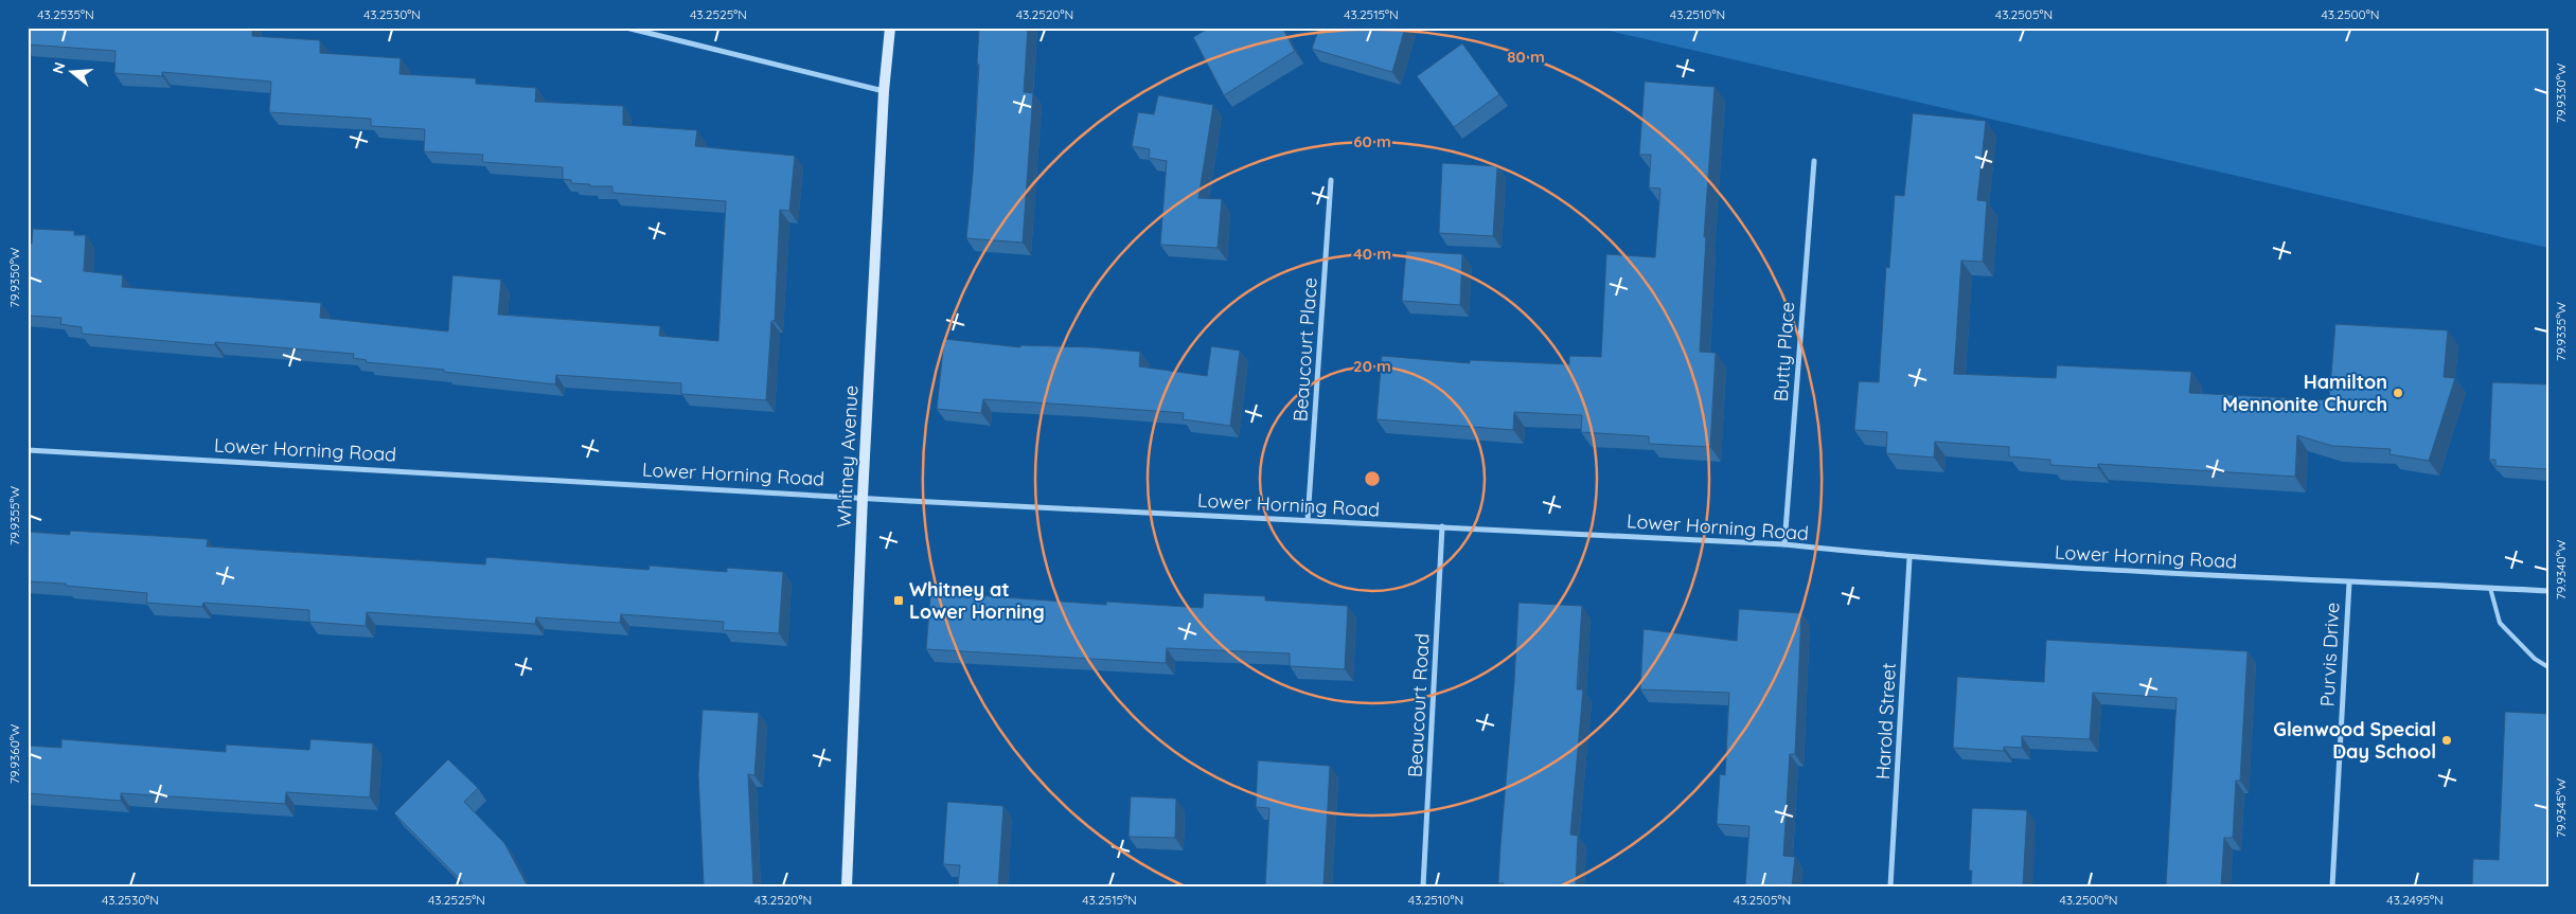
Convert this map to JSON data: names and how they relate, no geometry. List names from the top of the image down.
{
  "streets": {
    "street": [
      "Beaucourt Place",
      "Butty Place",
      "Lower Horning Road",
      "Whitney Avenue",
      "Purvis Drive",
      "Beaucourt Road",
      "Harold Street"
    ]
  },
  "crossings": [
    ["Beaucourt Place", "Lower Horning Road"],
    ["Butty Place", "Lower Horning Road"],
    ["Lower Horning Road", "Whitney Avenue"],
    ["Lower Horning Road", "Purvis Drive"],
    ["Lower Horning Road", "Beaucourt Road"],
    ["Lower Horning Road", "Harold Street"]
  ],
  "places": {
    "other": ["Hamilton Mennonite Church", "Glenwood Special Day School"],
    "transit": ["Whitney at Lower Horning"]
  },
  "north": "left",
  "coordinates": [
    "43.2535°N",
    "43.2530°N",
    "43.2525°N",
    "43.2520°N",
    "43.2515°N",
    "43.2510°N",
    "43.2505°N",
    "43.2500°N",
    "79.9330°W",
    "79.9350°W",
    "79.9335°W",
    "79.9355°W",
    "79.9340°W",
    "79.9360°W",
    "79.9345°W",
    "43.2495°N"
  ],
  "rings": [
    "80 m",
    "60 m",
    "40 m",
    "20 m"
  ]
}
